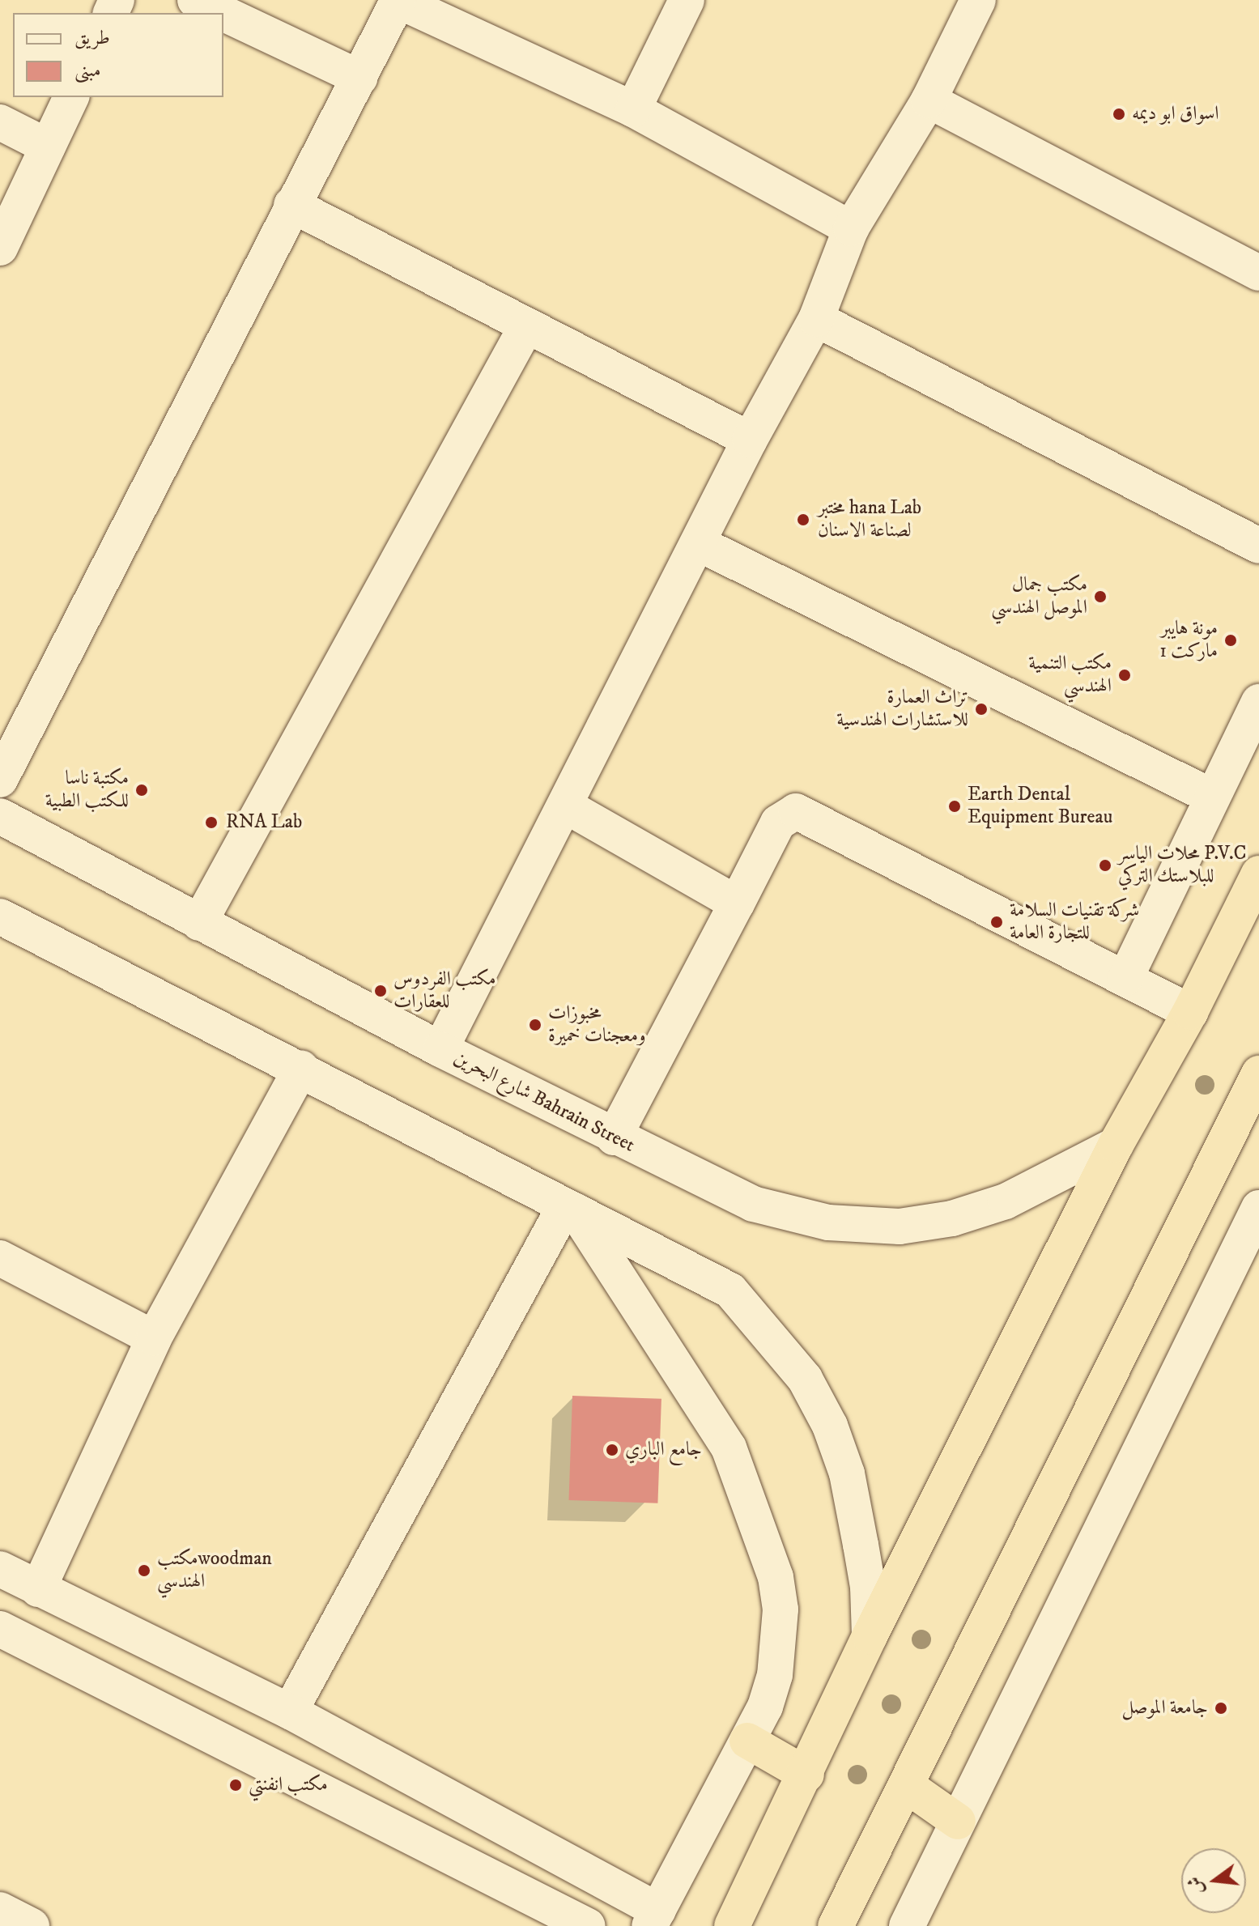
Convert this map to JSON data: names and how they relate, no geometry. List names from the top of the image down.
{
  "streets": {
    "street": ["شارع البحرين Bahrain Street"]
  },
  "places": [
    "اسواق ابو ديمه",
    "مختبر hana Lab لصناعة الاسنان",
    "مكتب جمال الموصل الهندسي",
    "مونة هايبر ماركت 1",
    "مكتب التنمية الهندسي",
    "تراث العمارة للاستشارات الهندسية",
    "مكتبة ناسا للكتب الطبية",
    "Earth Dental Equipment Bureau",
    "RNA Lab",
    "محلات الياسر P.V.C للبلاستك التركي",
    "شركة تقنيات السلامة للتجارة العامة",
    "مكتب الفردوس للعقارات",
    "مخبوزات ومعجنات خميرة",
    "جامع الباري",
    "مكتبwoodman الهندسي",
    "جامعة الموصل",
    "مكتب انفنتي"
  ],
  "legend": ["طريق", "مبنى"],
  "north": "left"
}
